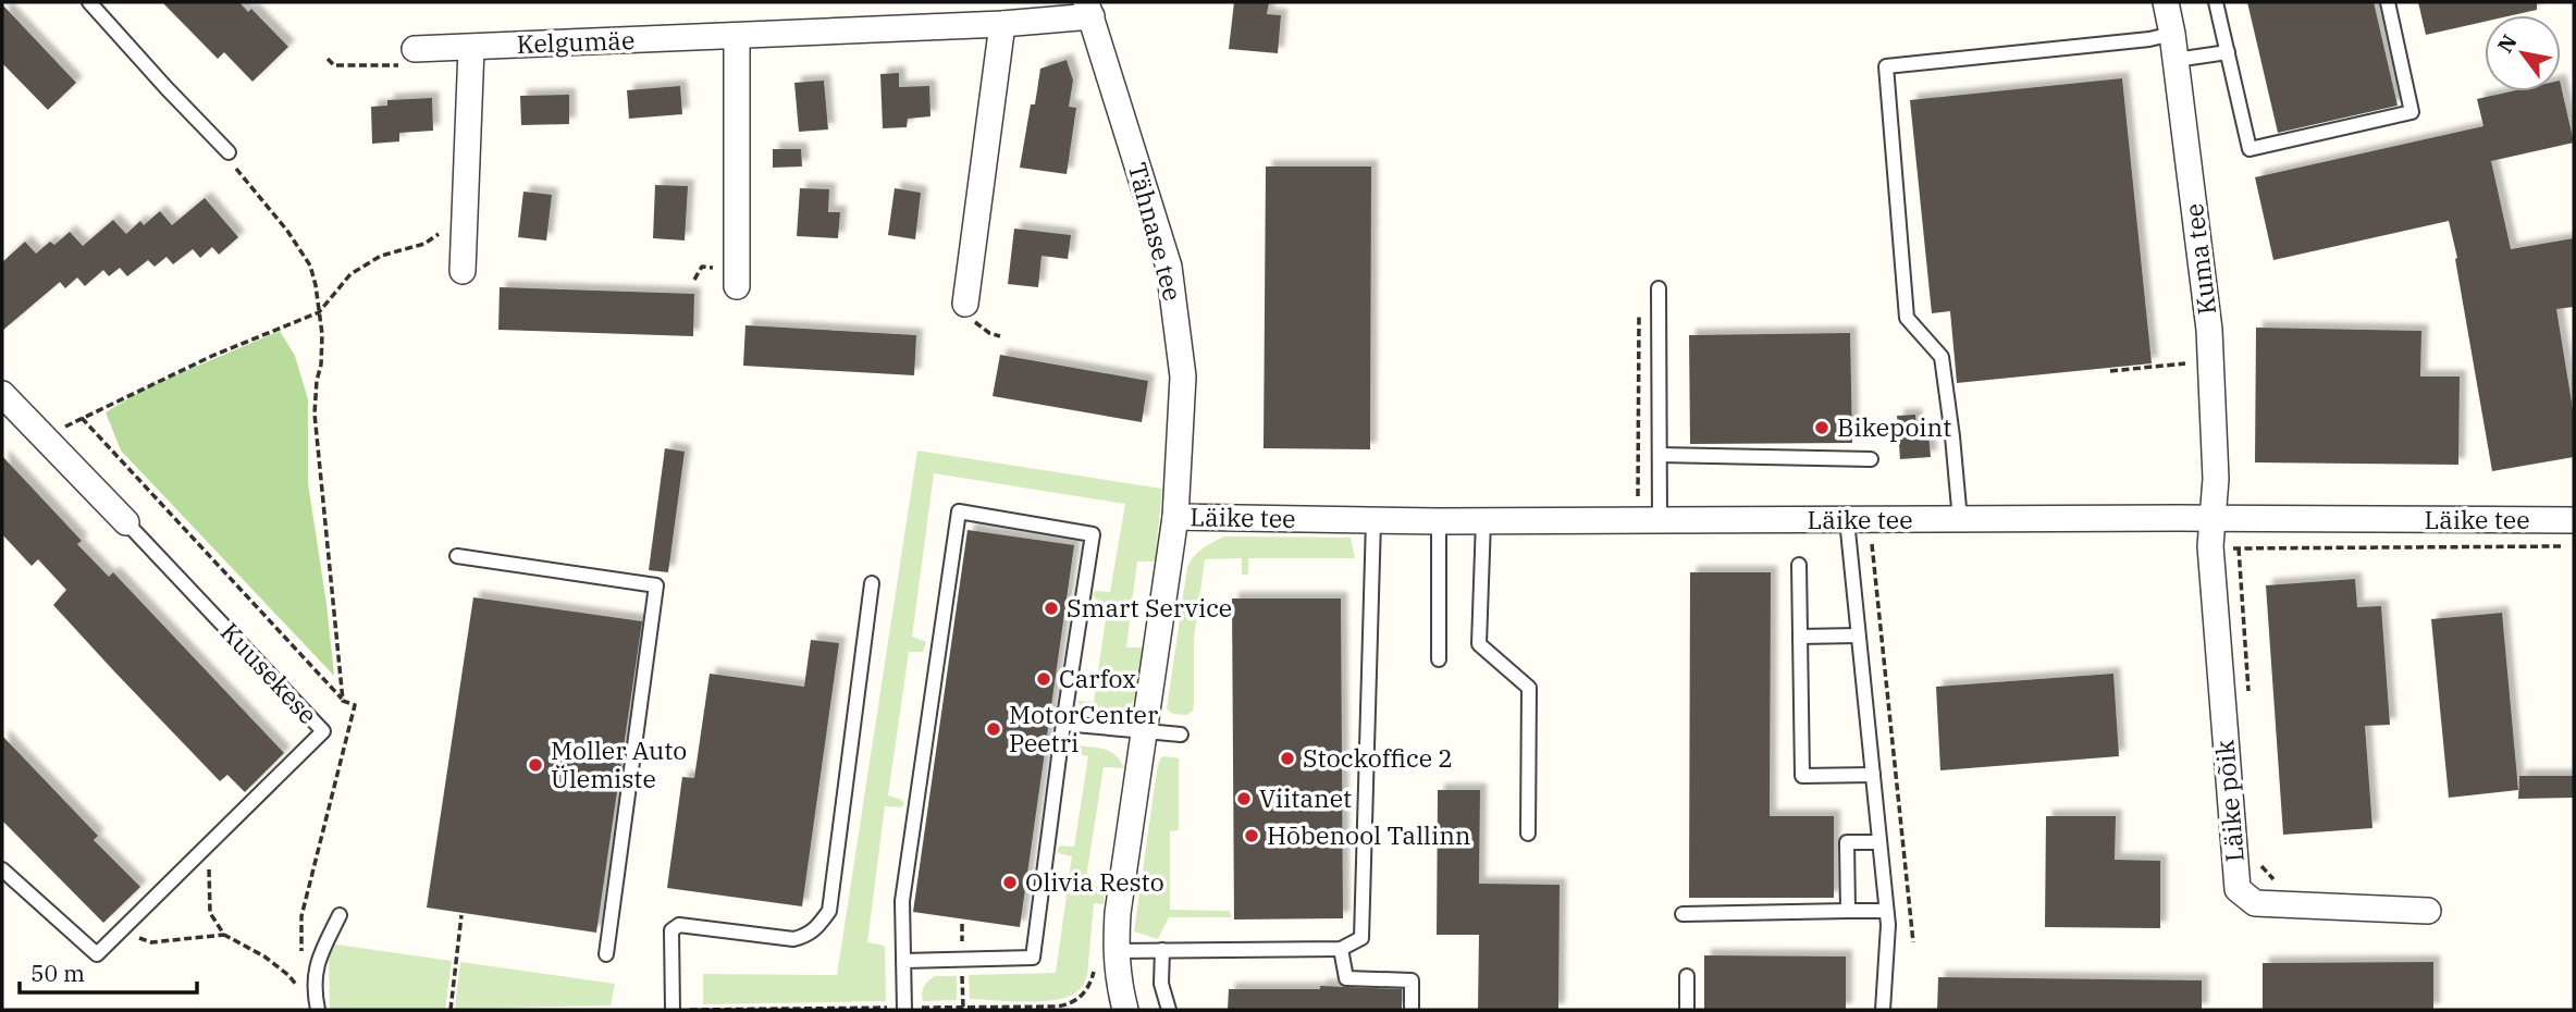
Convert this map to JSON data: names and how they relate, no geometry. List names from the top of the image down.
{
  "streets": {
    "street": [
      "Kelgumäe",
      "Tähnase tee",
      "Kuma tee",
      "Läike tee",
      "Kuusekese",
      "Läike põik"
    ]
  },
  "crossings": [
    ["Kelgumäe", "Tähnase tee"],
    ["Tähnase tee", "Läike tee"],
    ["Kuma tee", "Läike tee"],
    ["Kuma tee", "Läike põik"],
    ["Läike tee", "Läike põik"]
  ],
  "places": [
    "Bikepoint",
    "Smart Service",
    "Carfox",
    "MotorCenter Peetri",
    "Stockoffice 2",
    "Moller Auto Ülemiste",
    "Viitanet",
    "Hõbenool Tallinn",
    "Olivia Resto"
  ],
  "scale_bar": "50 m",
  "north": "top left"
}
